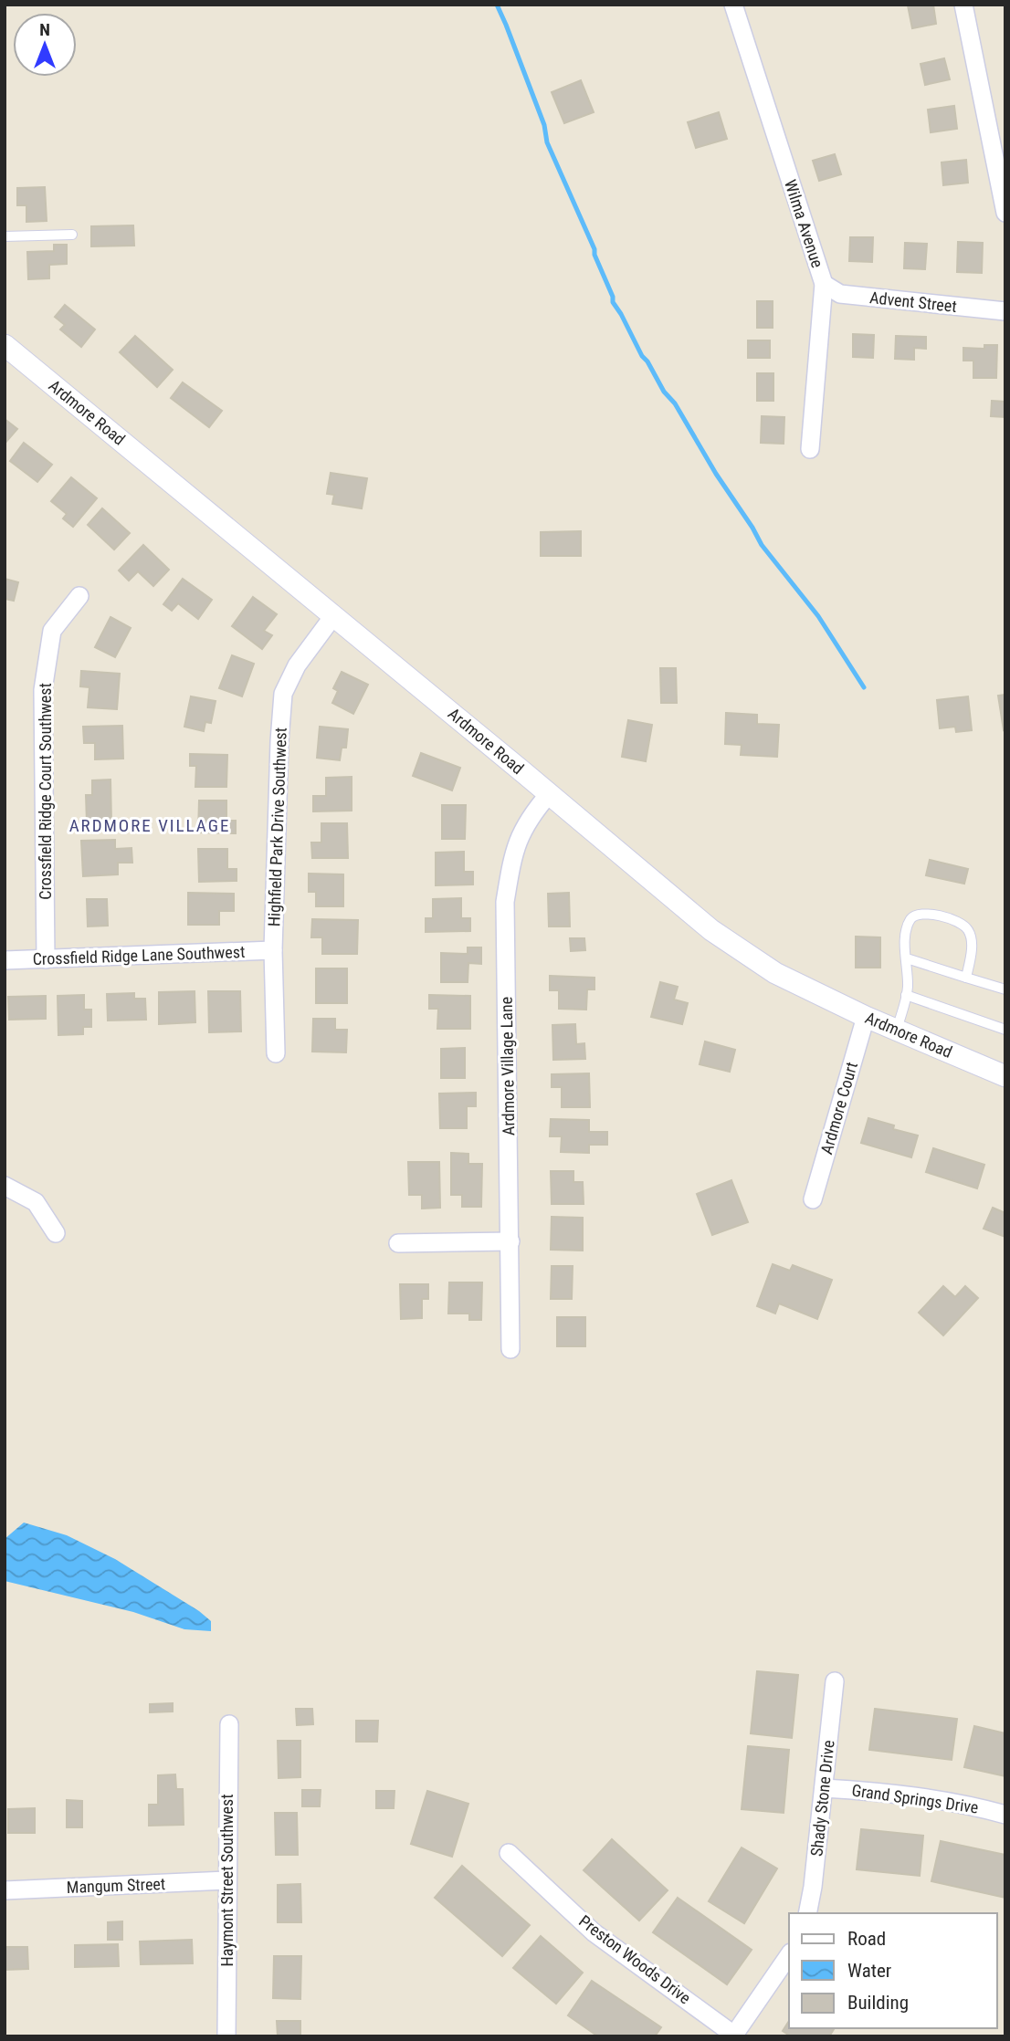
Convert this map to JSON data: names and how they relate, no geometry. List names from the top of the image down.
{
  "streets": {
    "street": [
      "Wilma Avenue",
      "Advent Street",
      "Ardmore Road",
      "Crossfield Ridge Court Southwest",
      "Highfield Park Drive Southwest",
      "Crossfield Ridge Lane Southwest",
      "Ardmore Village Lane",
      "Ardmore Court",
      "Shady Stone Drive",
      "Grand Springs Drive",
      "Haymont Street Southwest",
      "Mangum Street",
      "Preston Woods Drive"
    ]
  },
  "crossings": [
    ["Wilma Avenue", "Advent Street"],
    ["Ardmore Road", "Highfield Park Drive Southwest"],
    ["Ardmore Road", "Ardmore Village Lane"],
    ["Ardmore Road", "Ardmore Court"],
    ["Crossfield Ridge Court Southwest", "Crossfield Ridge Lane Southwest"],
    ["Highfield Park Drive Southwest", "Crossfield Ridge Lane Southwest"],
    ["Shady Stone Drive", "Grand Springs Drive"],
    ["Haymont Street Southwest", "Mangum Street"]
  ],
  "districts": ["ARDMORE VILLAGE"],
  "legend": ["Road", "Water", "Building"],
  "north": "top"
}
